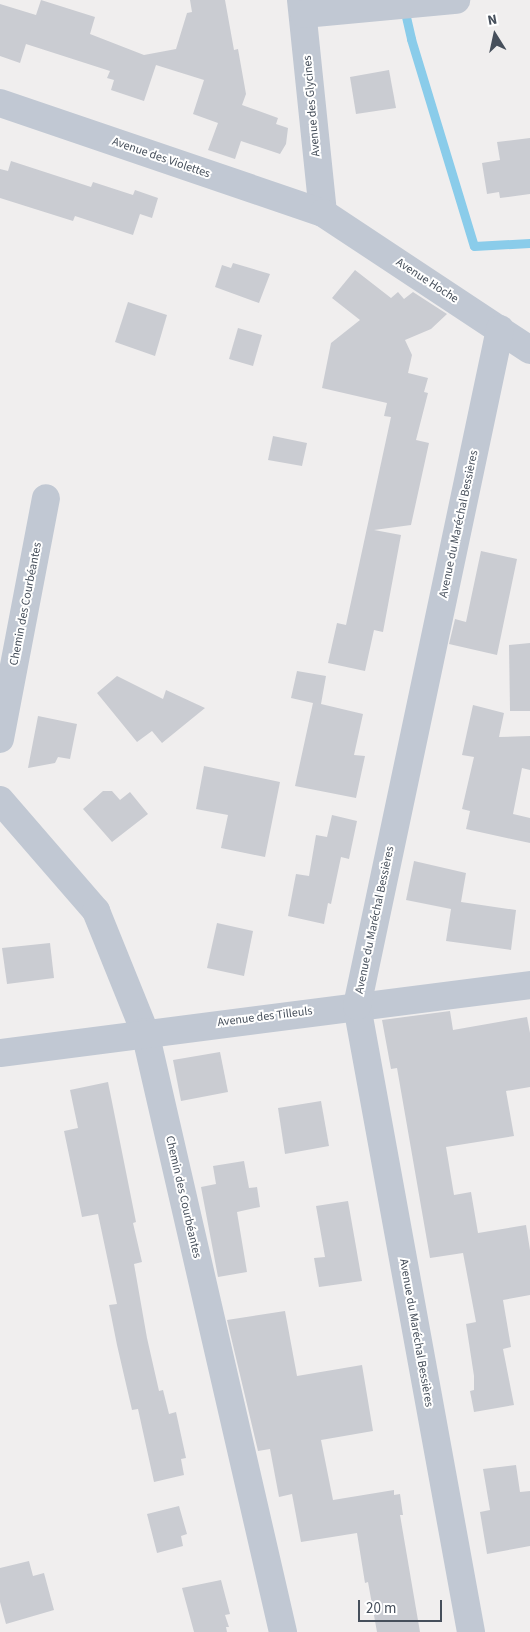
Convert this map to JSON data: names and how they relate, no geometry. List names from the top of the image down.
{
  "streets": {
    "street": [
      "Avenue des Glycines",
      "Avenue des Violettes",
      "Avenue Hoche",
      "Avenue du Maréchal Bessières",
      "Chemin des Courbéantes",
      "Avenue des Tilleuls"
    ]
  },
  "crossings": [
    ["Avenue des Glycines", "Avenue des Violettes"],
    ["Avenue des Glycines", "Avenue Hoche"],
    ["Avenue des Violettes", "Avenue Hoche"],
    ["Avenue Hoche", "Avenue du Maréchal Bessières"],
    ["Avenue du Maréchal Bessières", "Avenue des Tilleuls"],
    ["Chemin des Courbéantes", "Avenue des Tilleuls"]
  ],
  "scale_bar": "20 m",
  "north": "top"
}
